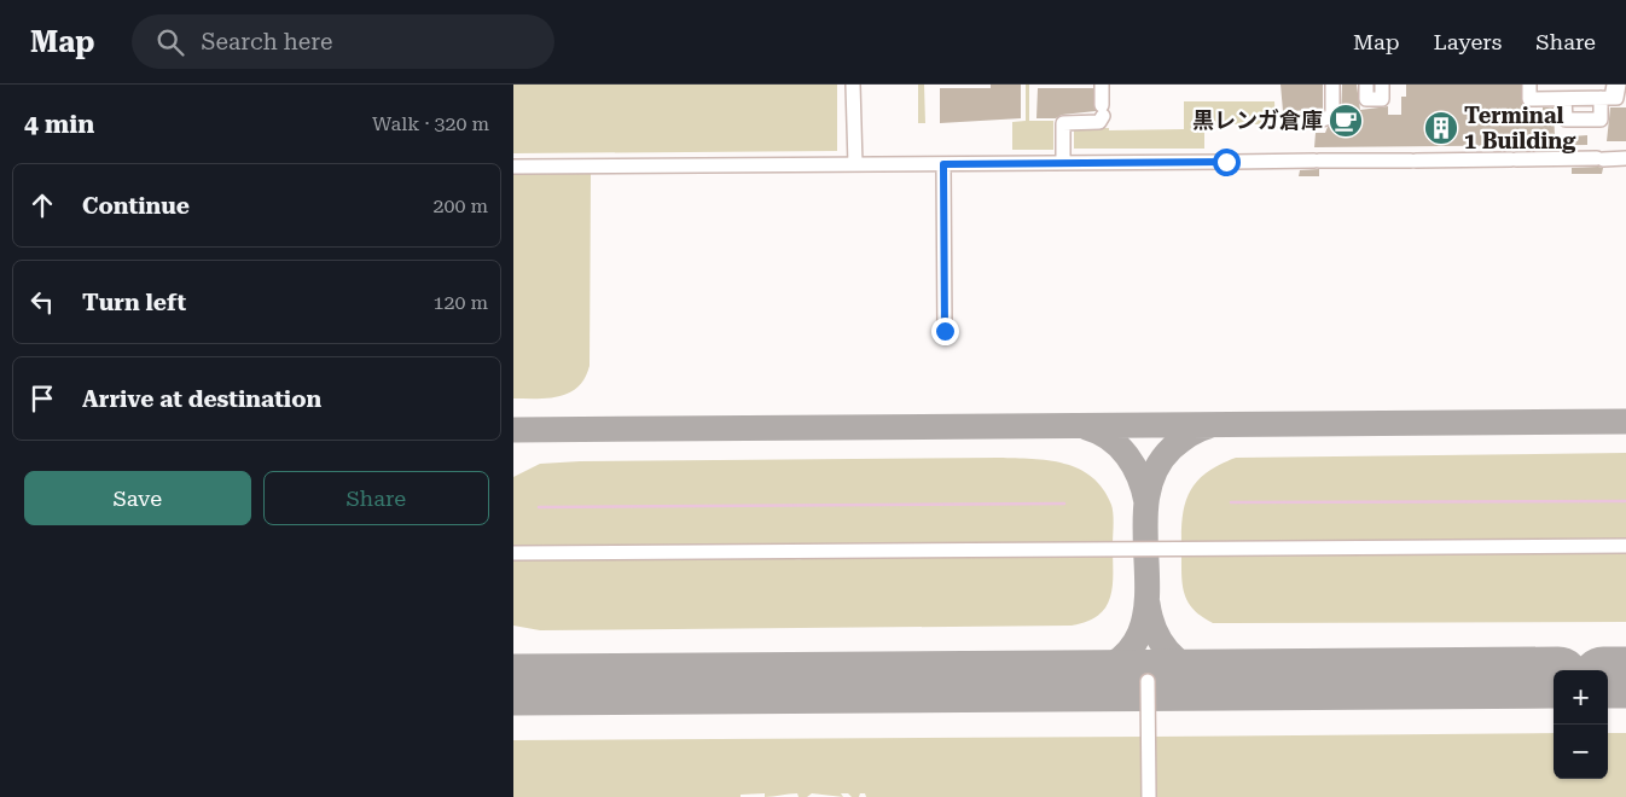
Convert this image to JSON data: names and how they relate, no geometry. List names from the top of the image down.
{
  "places": {
    "cafe": ["黒レンガ倉庫"],
    "building": ["Terminal 1 Building"]
  },
  "page": {
    "header": "Map",
    "search": "Search here",
    "nav": ["Map", "Layers", "Share"],
    "heading": ["4 min", "Walk · 320 m"],
    "list": [
      ["Continue", "200 m"],
      ["Turn left", "120 m"],
      "Arrive at destination"
    ],
    "buttons": ["Save", "Share"],
    "map_buttons": ["+", "−"]
  }
}
